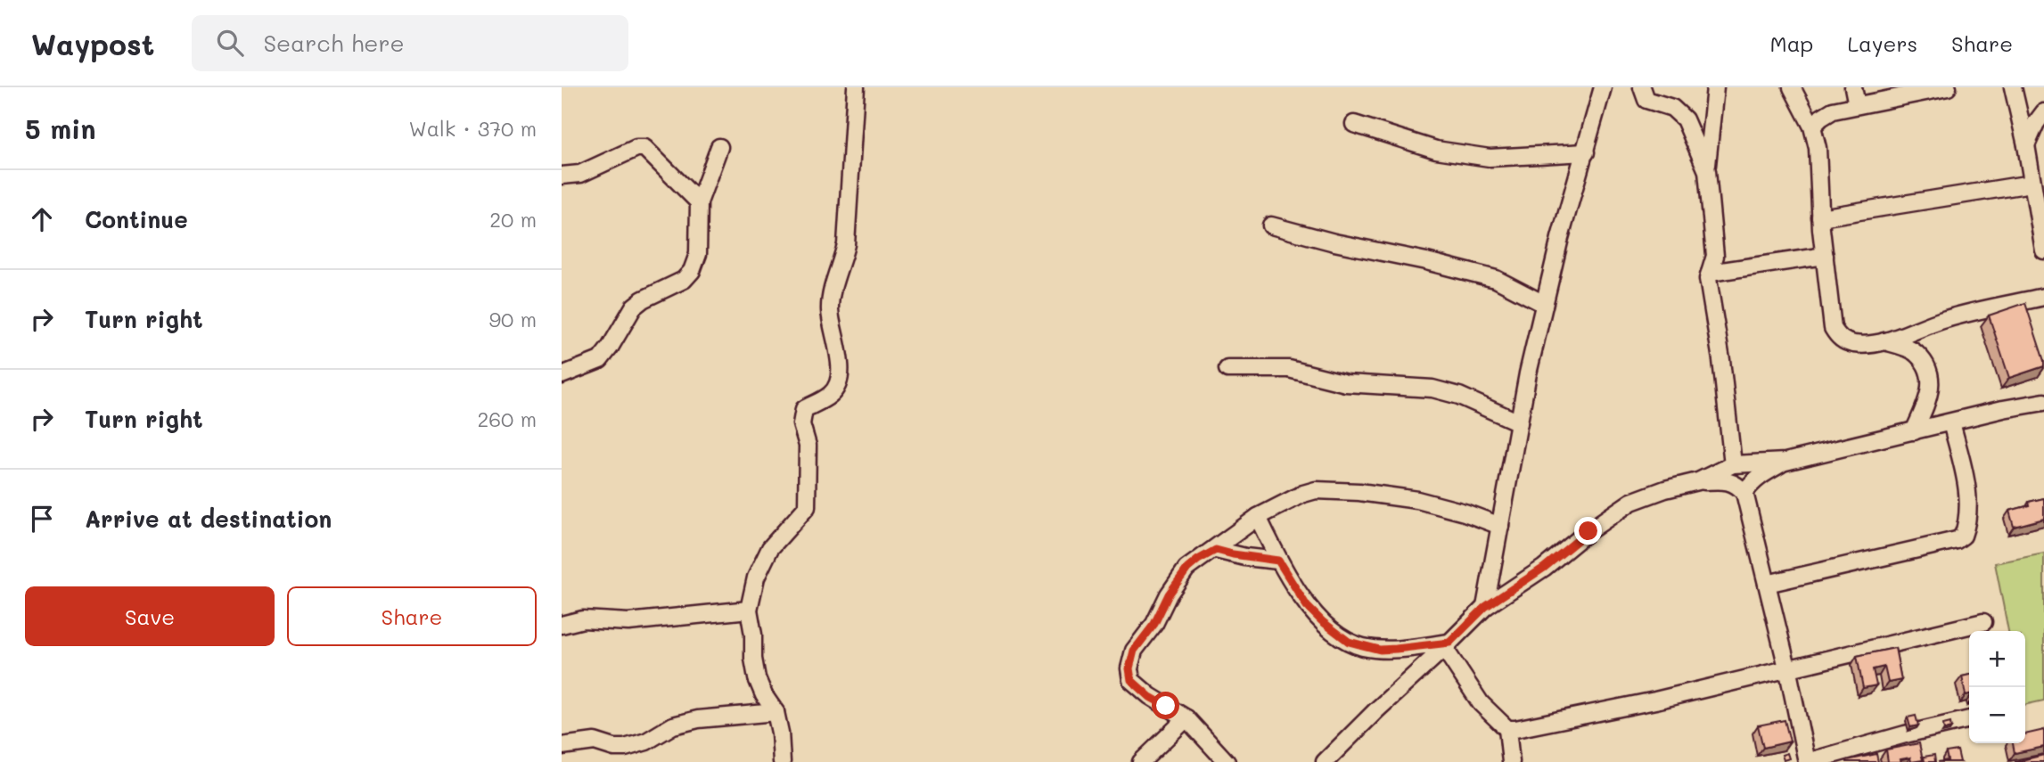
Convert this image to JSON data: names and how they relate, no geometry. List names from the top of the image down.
{
  "page": {
    "header": "Waypost",
    "search": "Search here",
    "nav": ["Map", "Layers", "Share"],
    "heading": ["5 min", "Walk · 370 m"],
    "list": [
      ["Continue", "20 m"],
      ["Turn right", "90 m"],
      ["Turn right", "260 m"],
      "Arrive at destination"
    ],
    "buttons": ["Save", "Share"],
    "map_buttons": ["+", "−"]
  }
}
